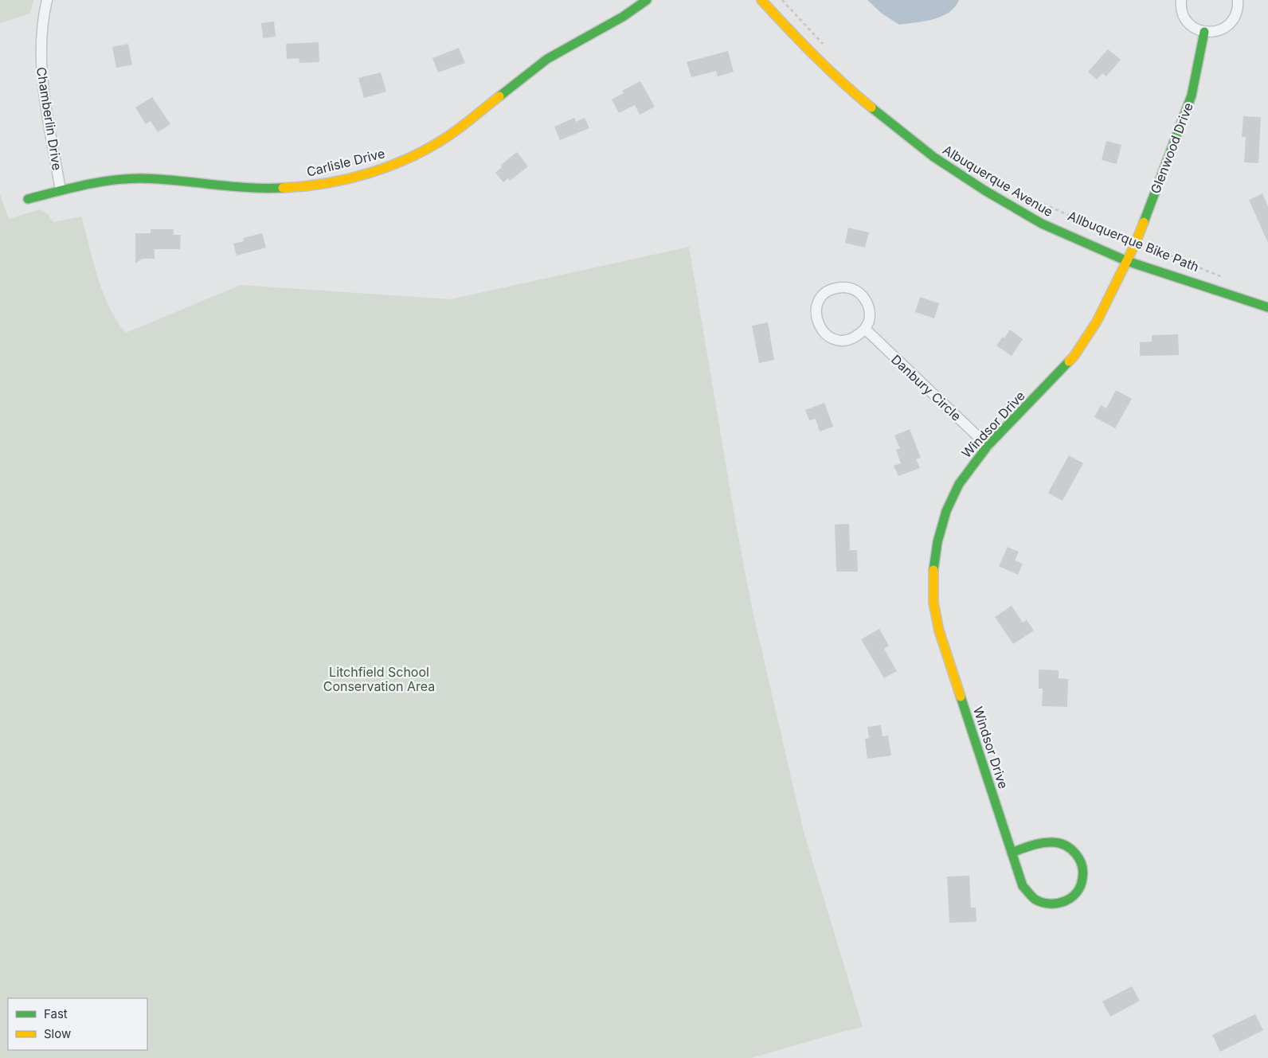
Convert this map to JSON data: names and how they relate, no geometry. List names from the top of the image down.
{
  "streets": {
    "street": [
      "Chamberlin Drive",
      "Glenwood Drive",
      "Carlisle Drive",
      "Albuquerque Avenue",
      "Danbury Circle",
      "Windsor Drive"
    ],
    "path": ["Allbuquerque Bike Path"]
  },
  "crossings": [
    ["Chamberlin Drive", "Carlisle Drive"],
    ["Glenwood Drive", "Albuquerque Avenue"],
    ["Glenwood Drive", "Allbuquerque Bike Path"],
    ["Glenwood Drive", "Windsor Drive"],
    ["Albuquerque Avenue", "Windsor Drive"],
    ["Danbury Circle", "Windsor Drive"]
  ],
  "parks": ["Litchfield School Conservation Area"],
  "legend": ["Fast", "Slow"]
}
